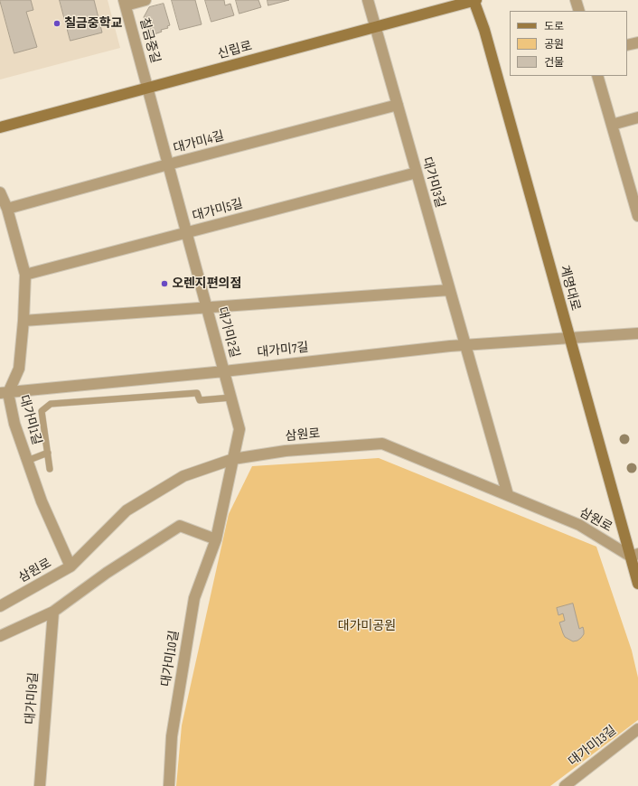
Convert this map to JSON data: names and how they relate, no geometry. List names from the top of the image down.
{
  "streets": {
    "street": [
      "칠금중길",
      "신립로",
      "대가미4길",
      "대가미3길",
      "대가미5길",
      "계명대로",
      "대가미2길",
      "대가미7길",
      "대가미1길",
      "삼원로",
      "대가미10길",
      "대가미9길",
      "대가미13길"
    ]
  },
  "crossings": [
    ["칠금중길", "신립로"],
    ["칠금중길", "대가미2길"],
    ["신립로", "대가미3길"],
    ["신립로", "계명대로"],
    ["신립로", "대가미2길"],
    ["대가미4길", "대가미3길"],
    ["대가미4길", "대가미2길"],
    ["대가미4길", "대가미1길"],
    ["대가미3길", "대가미5길"],
    ["대가미3길", "대가미7길"],
    ["대가미3길", "삼원로"],
    ["대가미5길", "대가미2길"],
    ["대가미5길", "대가미1길"],
    ["계명대로", "대가미7길"],
    ["계명대로", "삼원로"],
    ["대가미2길", "대가미7길"],
    ["대가미2길", "삼원로"],
    ["대가미2길", "대가미10길"],
    ["대가미7길", "대가미1길"],
    ["대가미1길", "삼원로"],
    ["삼원로", "대가미10길"]
  ],
  "parks": ["대가미공원"],
  "places": ["칠금중학교", "오렌지편의점"],
  "legend": ["도로", "공원", "건물"]
}
